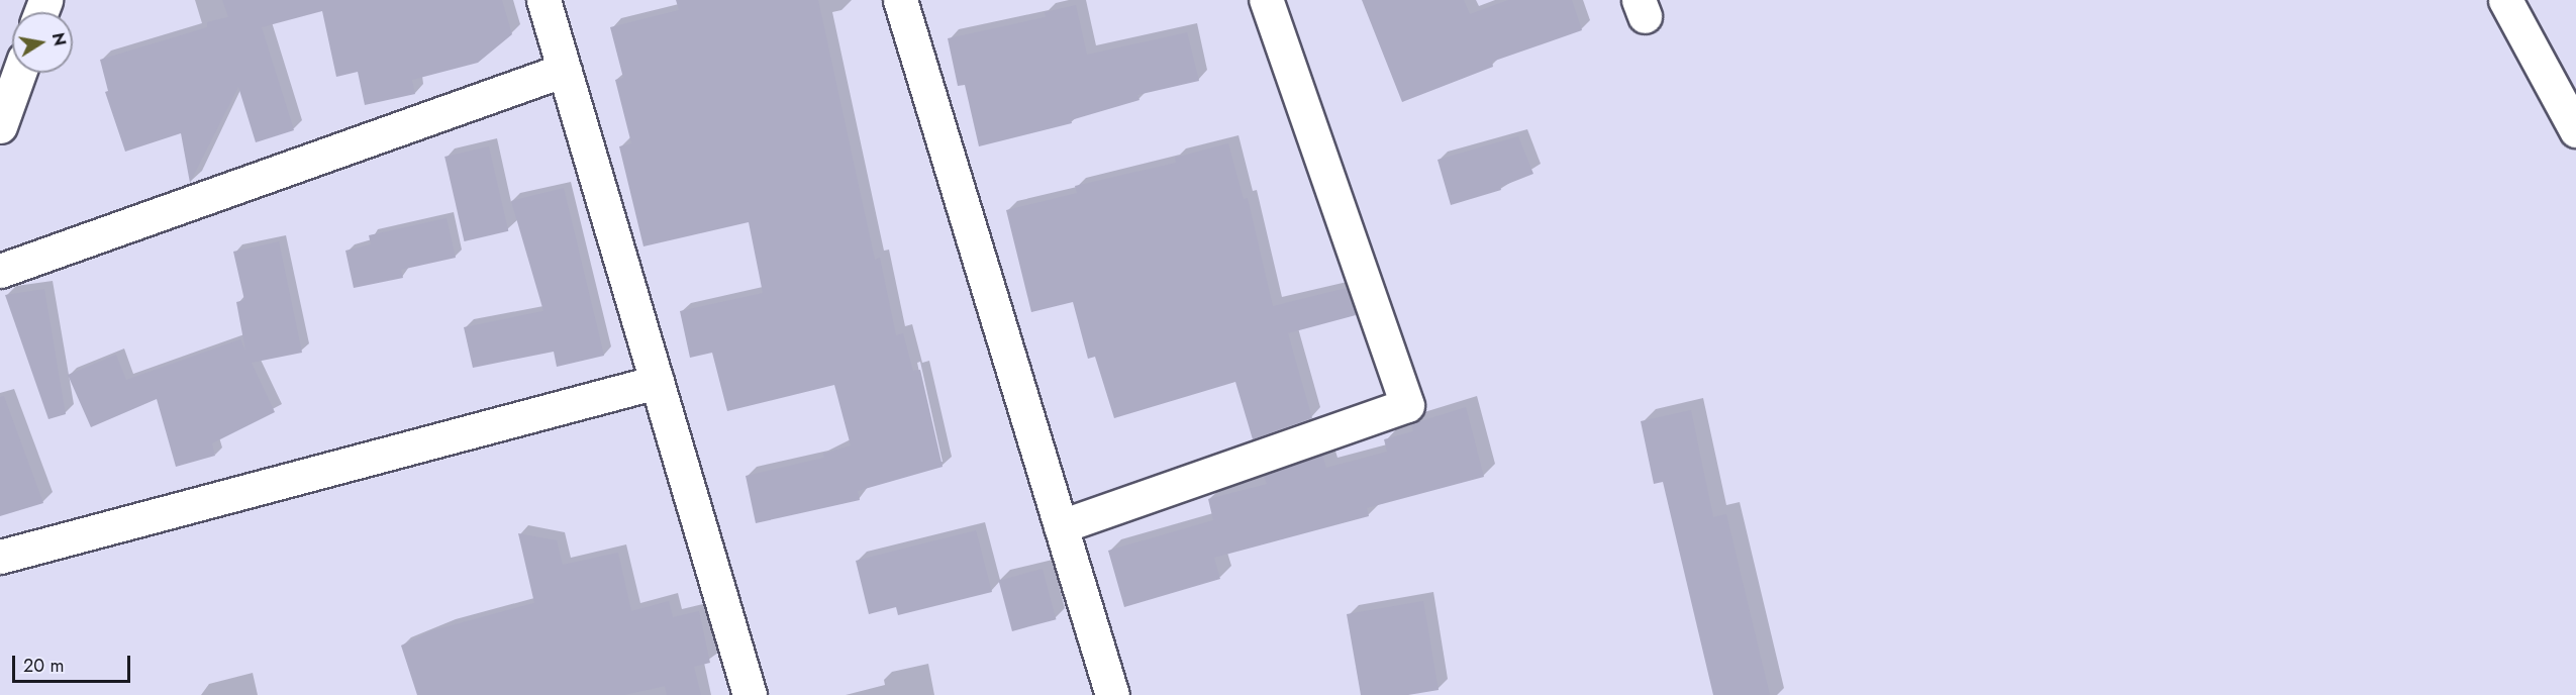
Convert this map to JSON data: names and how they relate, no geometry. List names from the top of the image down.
{
  "scale_bar": "20 m",
  "north": "right"
}
